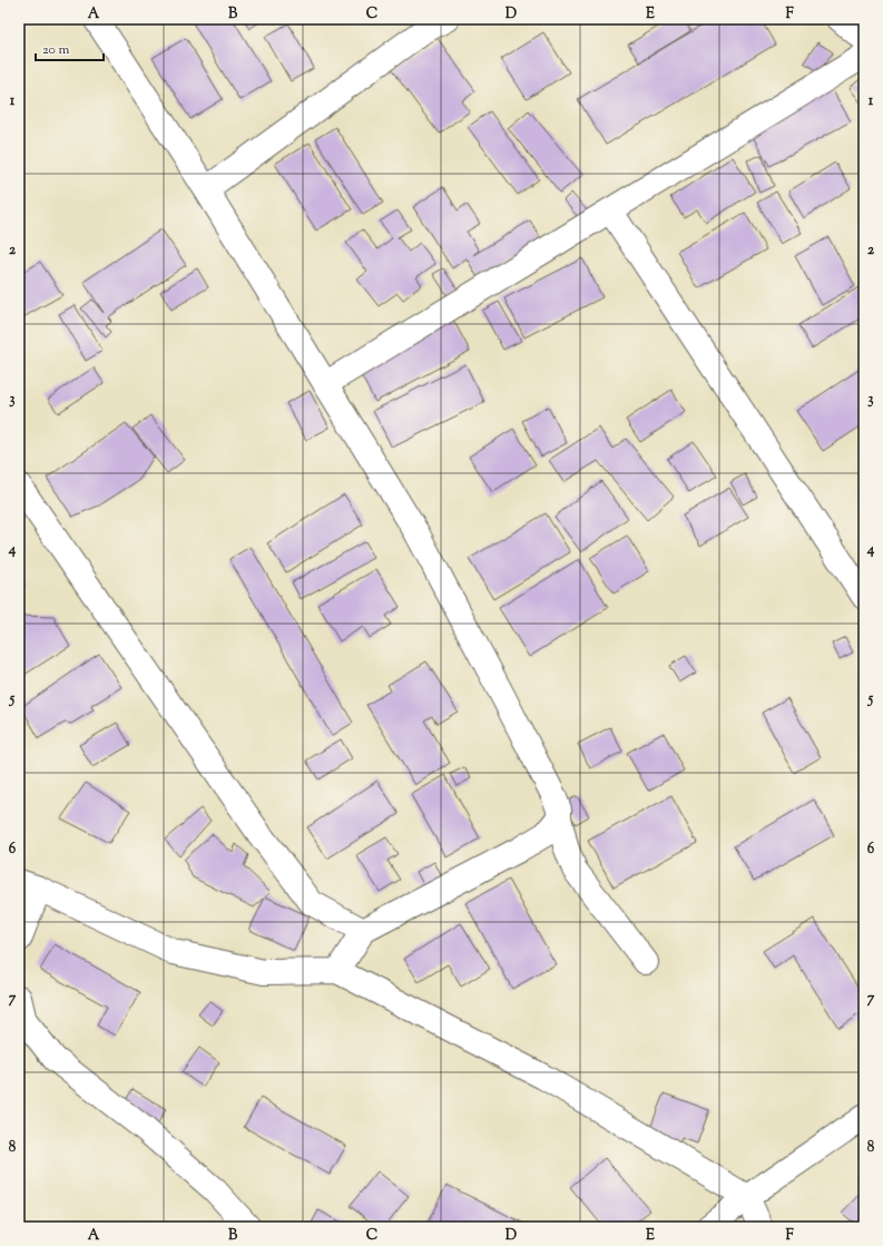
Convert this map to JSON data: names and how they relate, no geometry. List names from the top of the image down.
{
  "scale_bar": "20 m",
  "grid": {
    "columns": [
      "A",
      "B",
      "C",
      "D",
      "E",
      "F"
    ],
    "rows": [
      "1",
      "2",
      "3",
      "4",
      "5",
      "6",
      "7",
      "8"
    ]
  }
}
